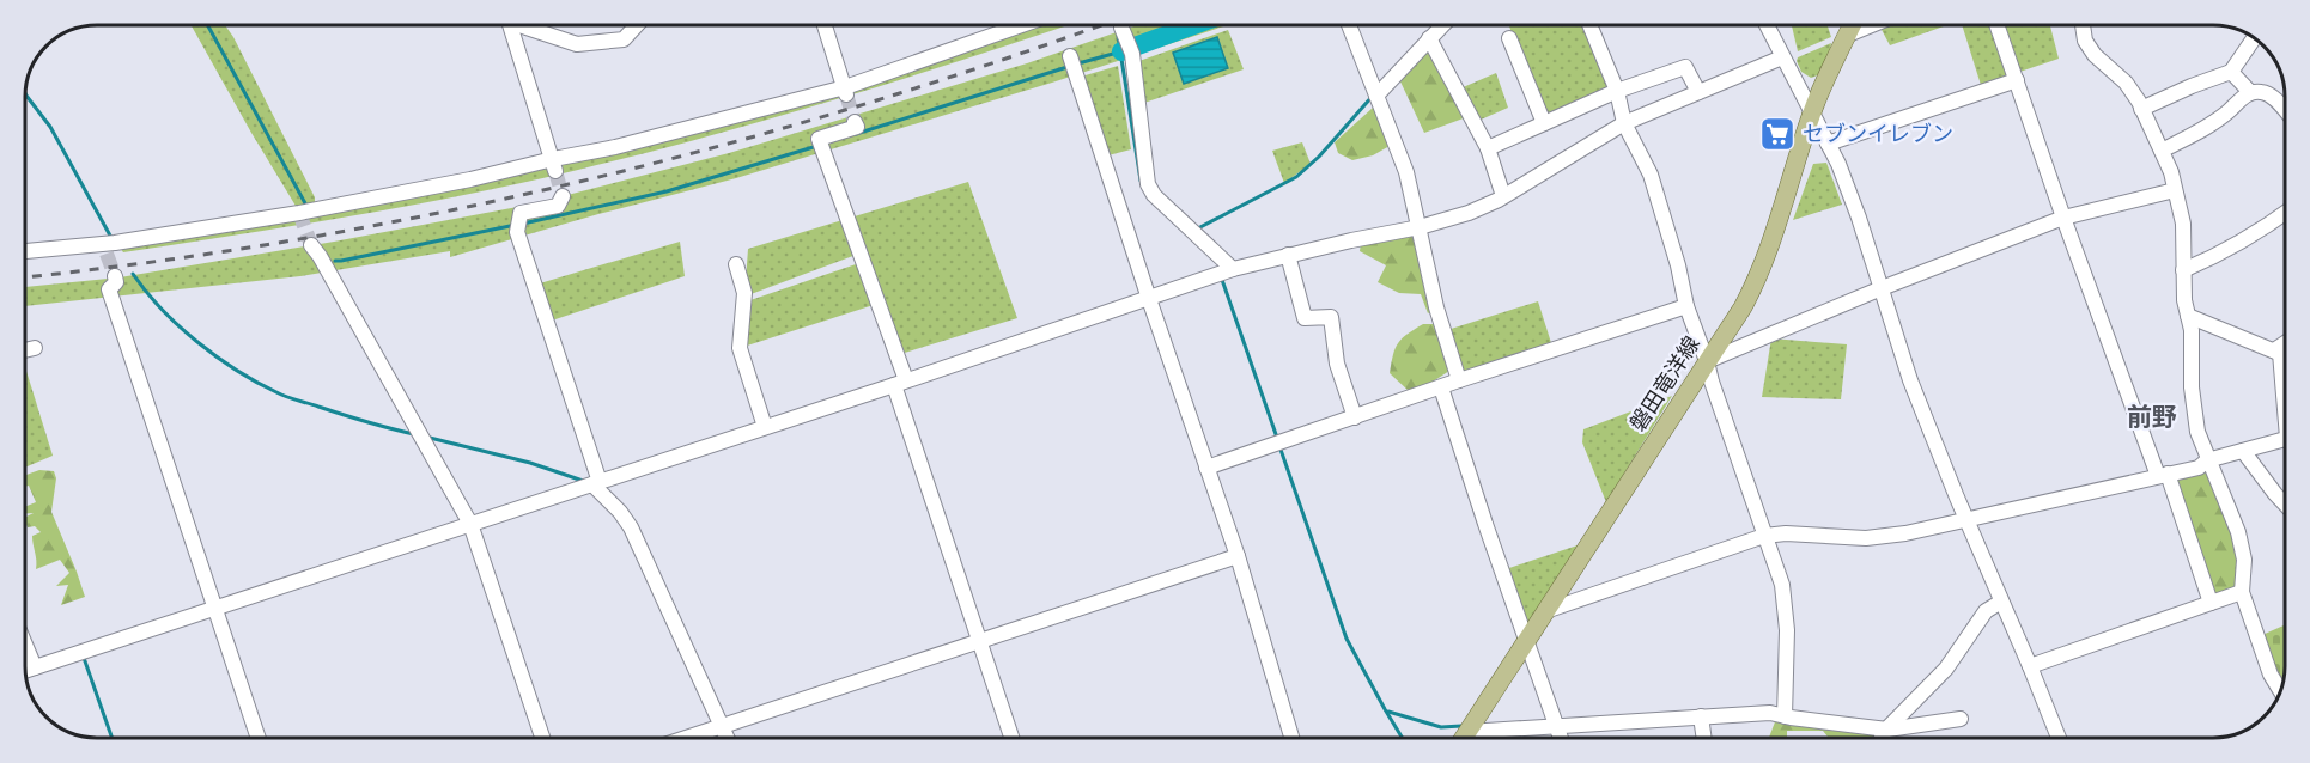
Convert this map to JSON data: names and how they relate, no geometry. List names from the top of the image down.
{
  "streets": {
    "main road": ["磐田竜洋線"]
  },
  "districts": ["前野"],
  "places": {
    "supermarket": ["セブンイレブン"]
  }
}
